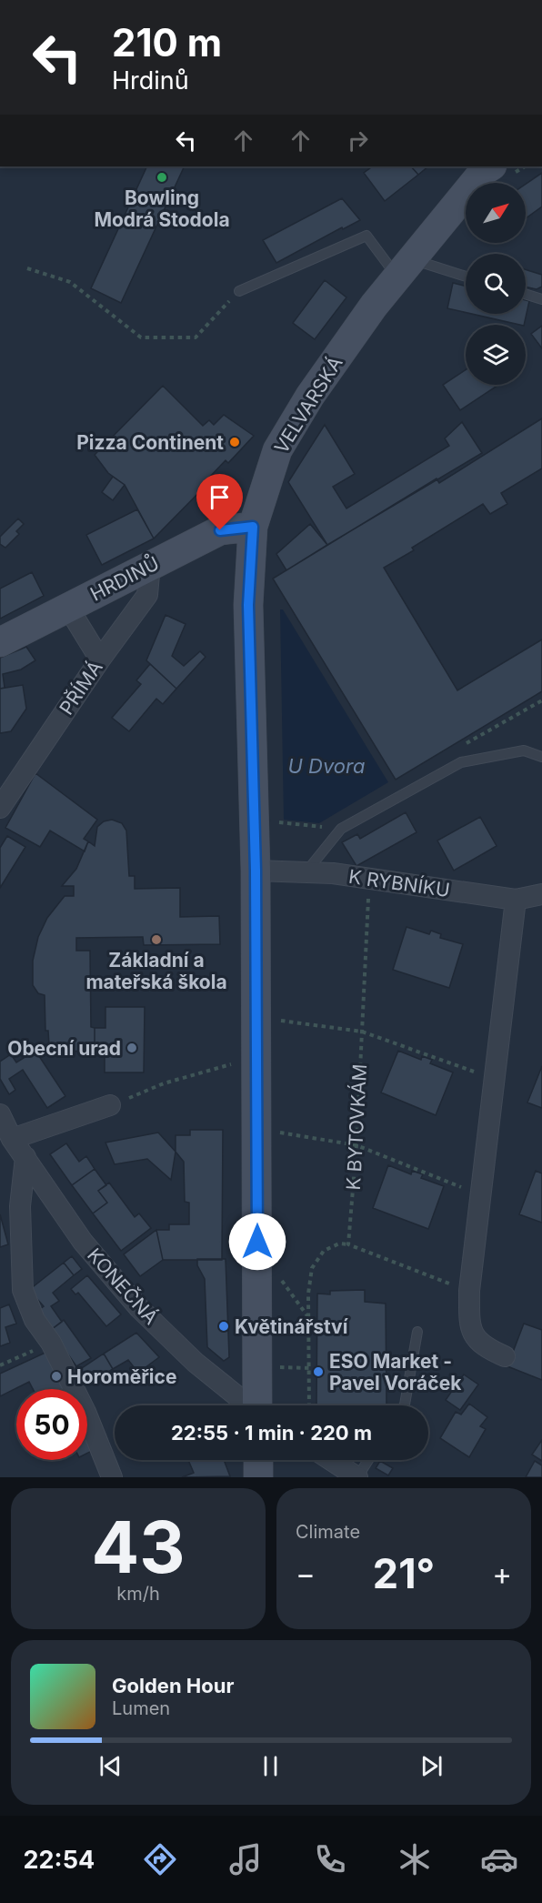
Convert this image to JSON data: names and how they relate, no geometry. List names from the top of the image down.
{
  "streets": {
    "main road": ["VELVARSKÁ", "HRDINŮ"],
    "street": ["PŘÍMÁ", "K RYBNÍKU", "KONEČNÁ"],
    "path": ["K BYTOVKÁM"]
  },
  "crossings": [
    ["VELVARSKÁ", "HRDINŮ"],
    ["VELVARSKÁ", "K RYBNÍKU"],
    ["HRDINŮ", "PŘÍMÁ"],
    ["K RYBNÍKU", "K BYTOVKÁM"]
  ],
  "water": ["U Dvora"],
  "places": [
    "Bowling Modrá Stodola",
    "Pizza Continent",
    "Základní a mateřská škola",
    "Obecní urad",
    "Květinářství",
    "ESO Market - Pavel Voráček",
    "Horoměřice"
  ],
  "north": "top right",
  "page": {
    "turn": ["210 m", "Hrdinů"],
    "limit": "50",
    "trip": "22:55 · 1 min · 220 m",
    "tile": [
      ["43", "km/h"],
      "Climate"
    ],
    "heat": ["−", "21°", "+"],
    "song": ["Golden Hour", "Lumen"],
    "tabs": "22:54"
  }
}
